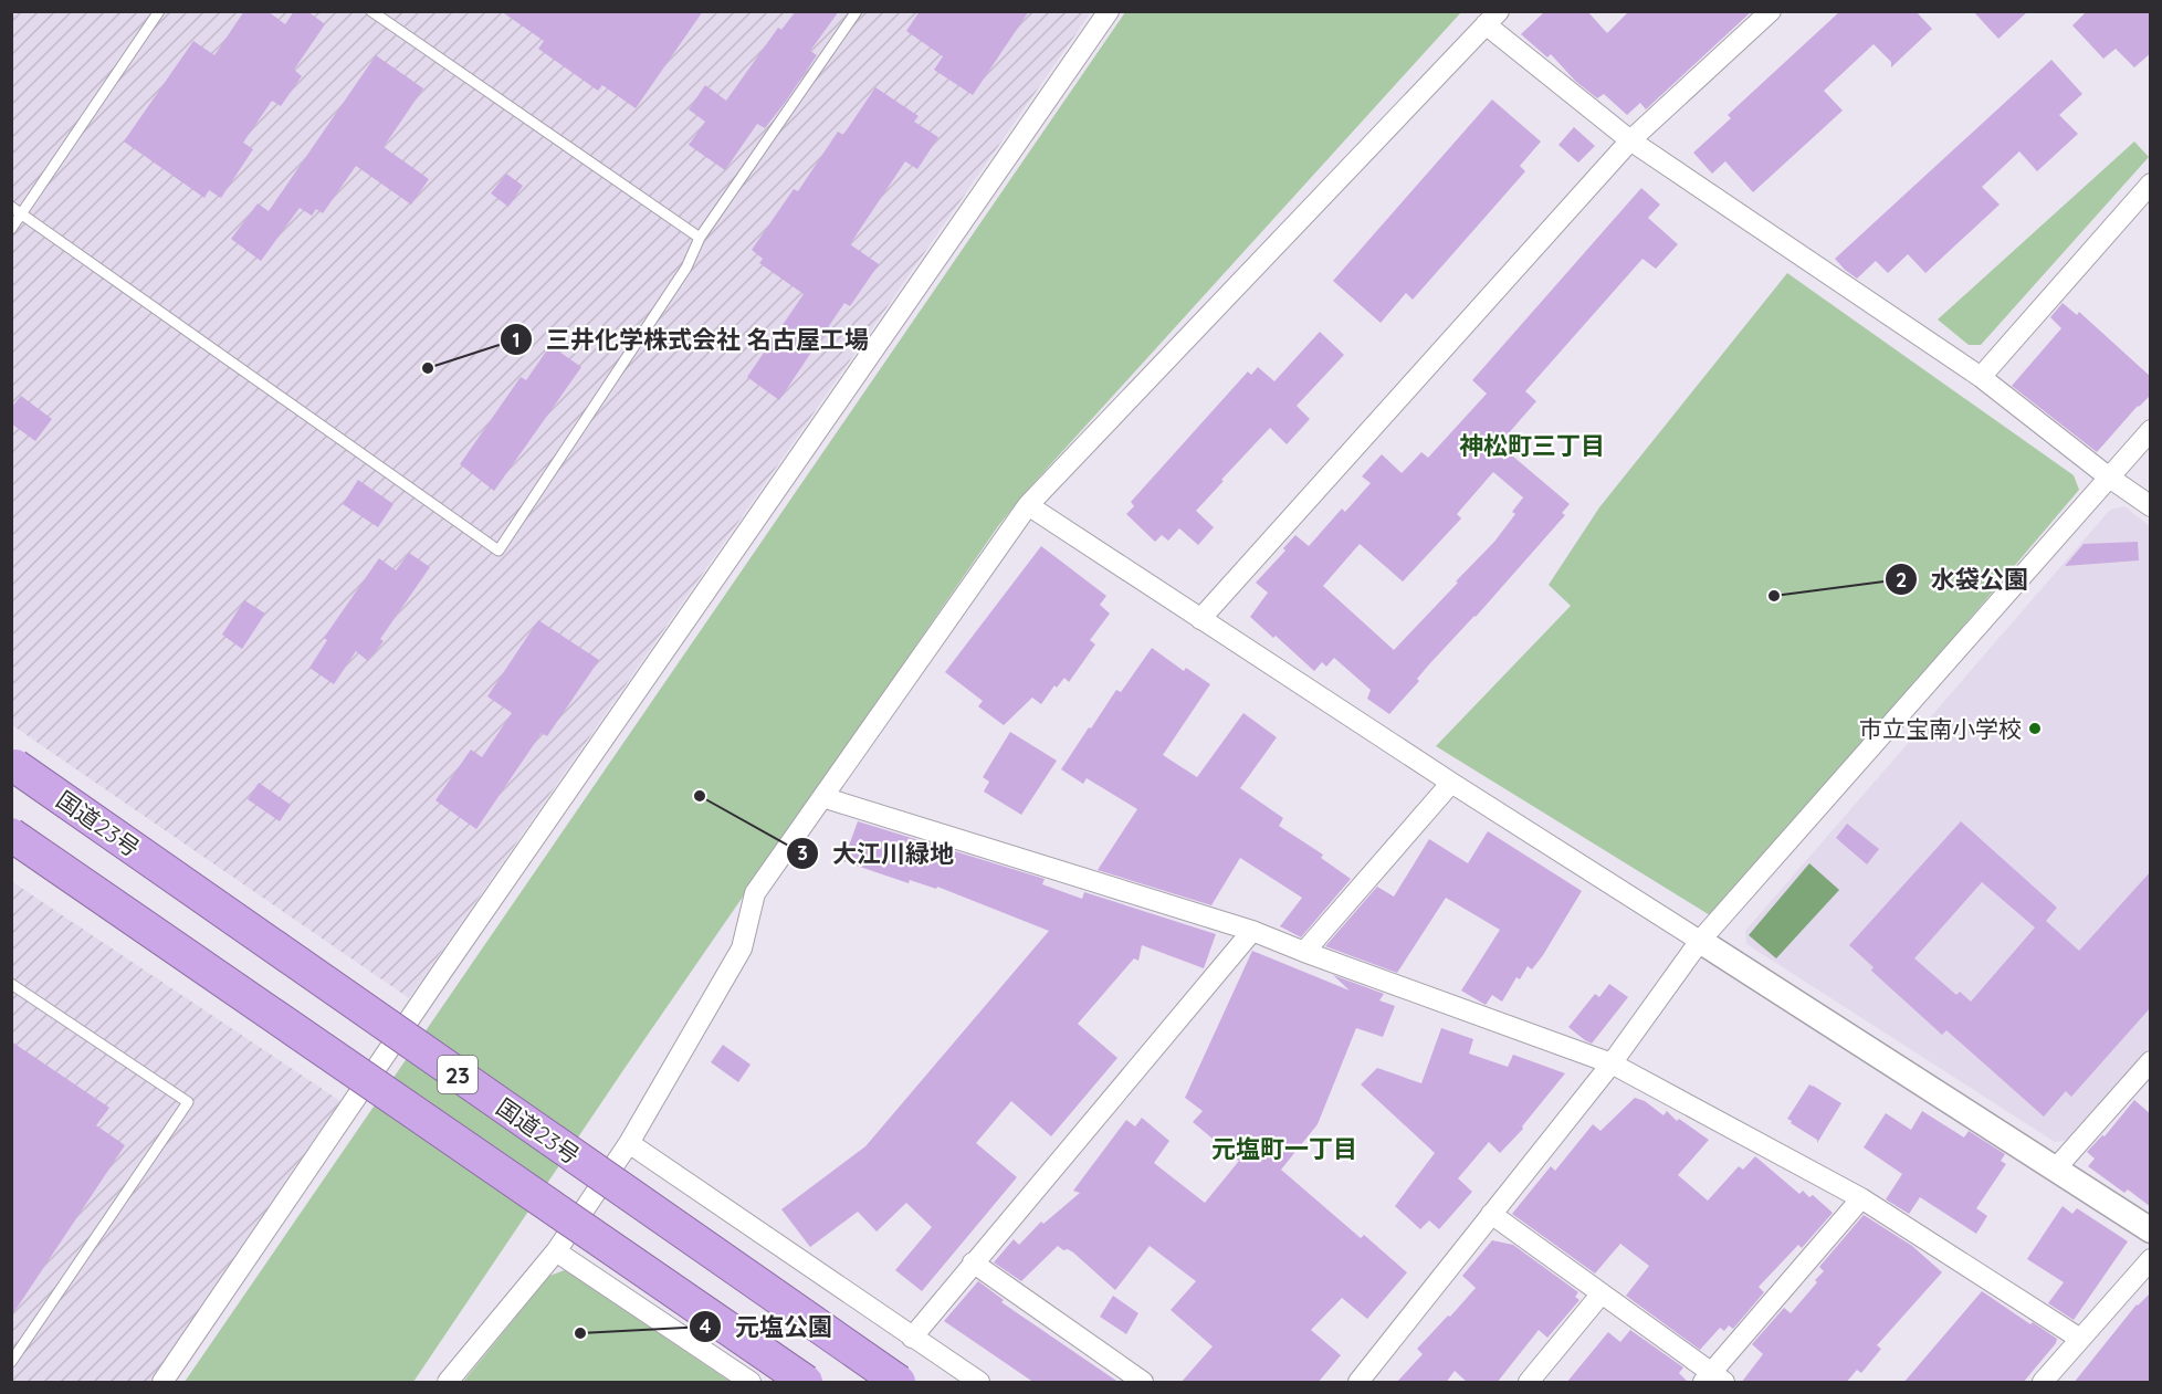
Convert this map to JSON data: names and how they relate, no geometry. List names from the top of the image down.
{
  "streets": {
    "highway": ["国道23号", "23"]
  },
  "districts": ["神松町三丁目", "元塩町一丁目"],
  "places": [
    "三井化学株式会社 名古屋工場",
    "水袋公園",
    "市立宝南小学校",
    "大江川緑地",
    "元塩公園"
  ]
}
